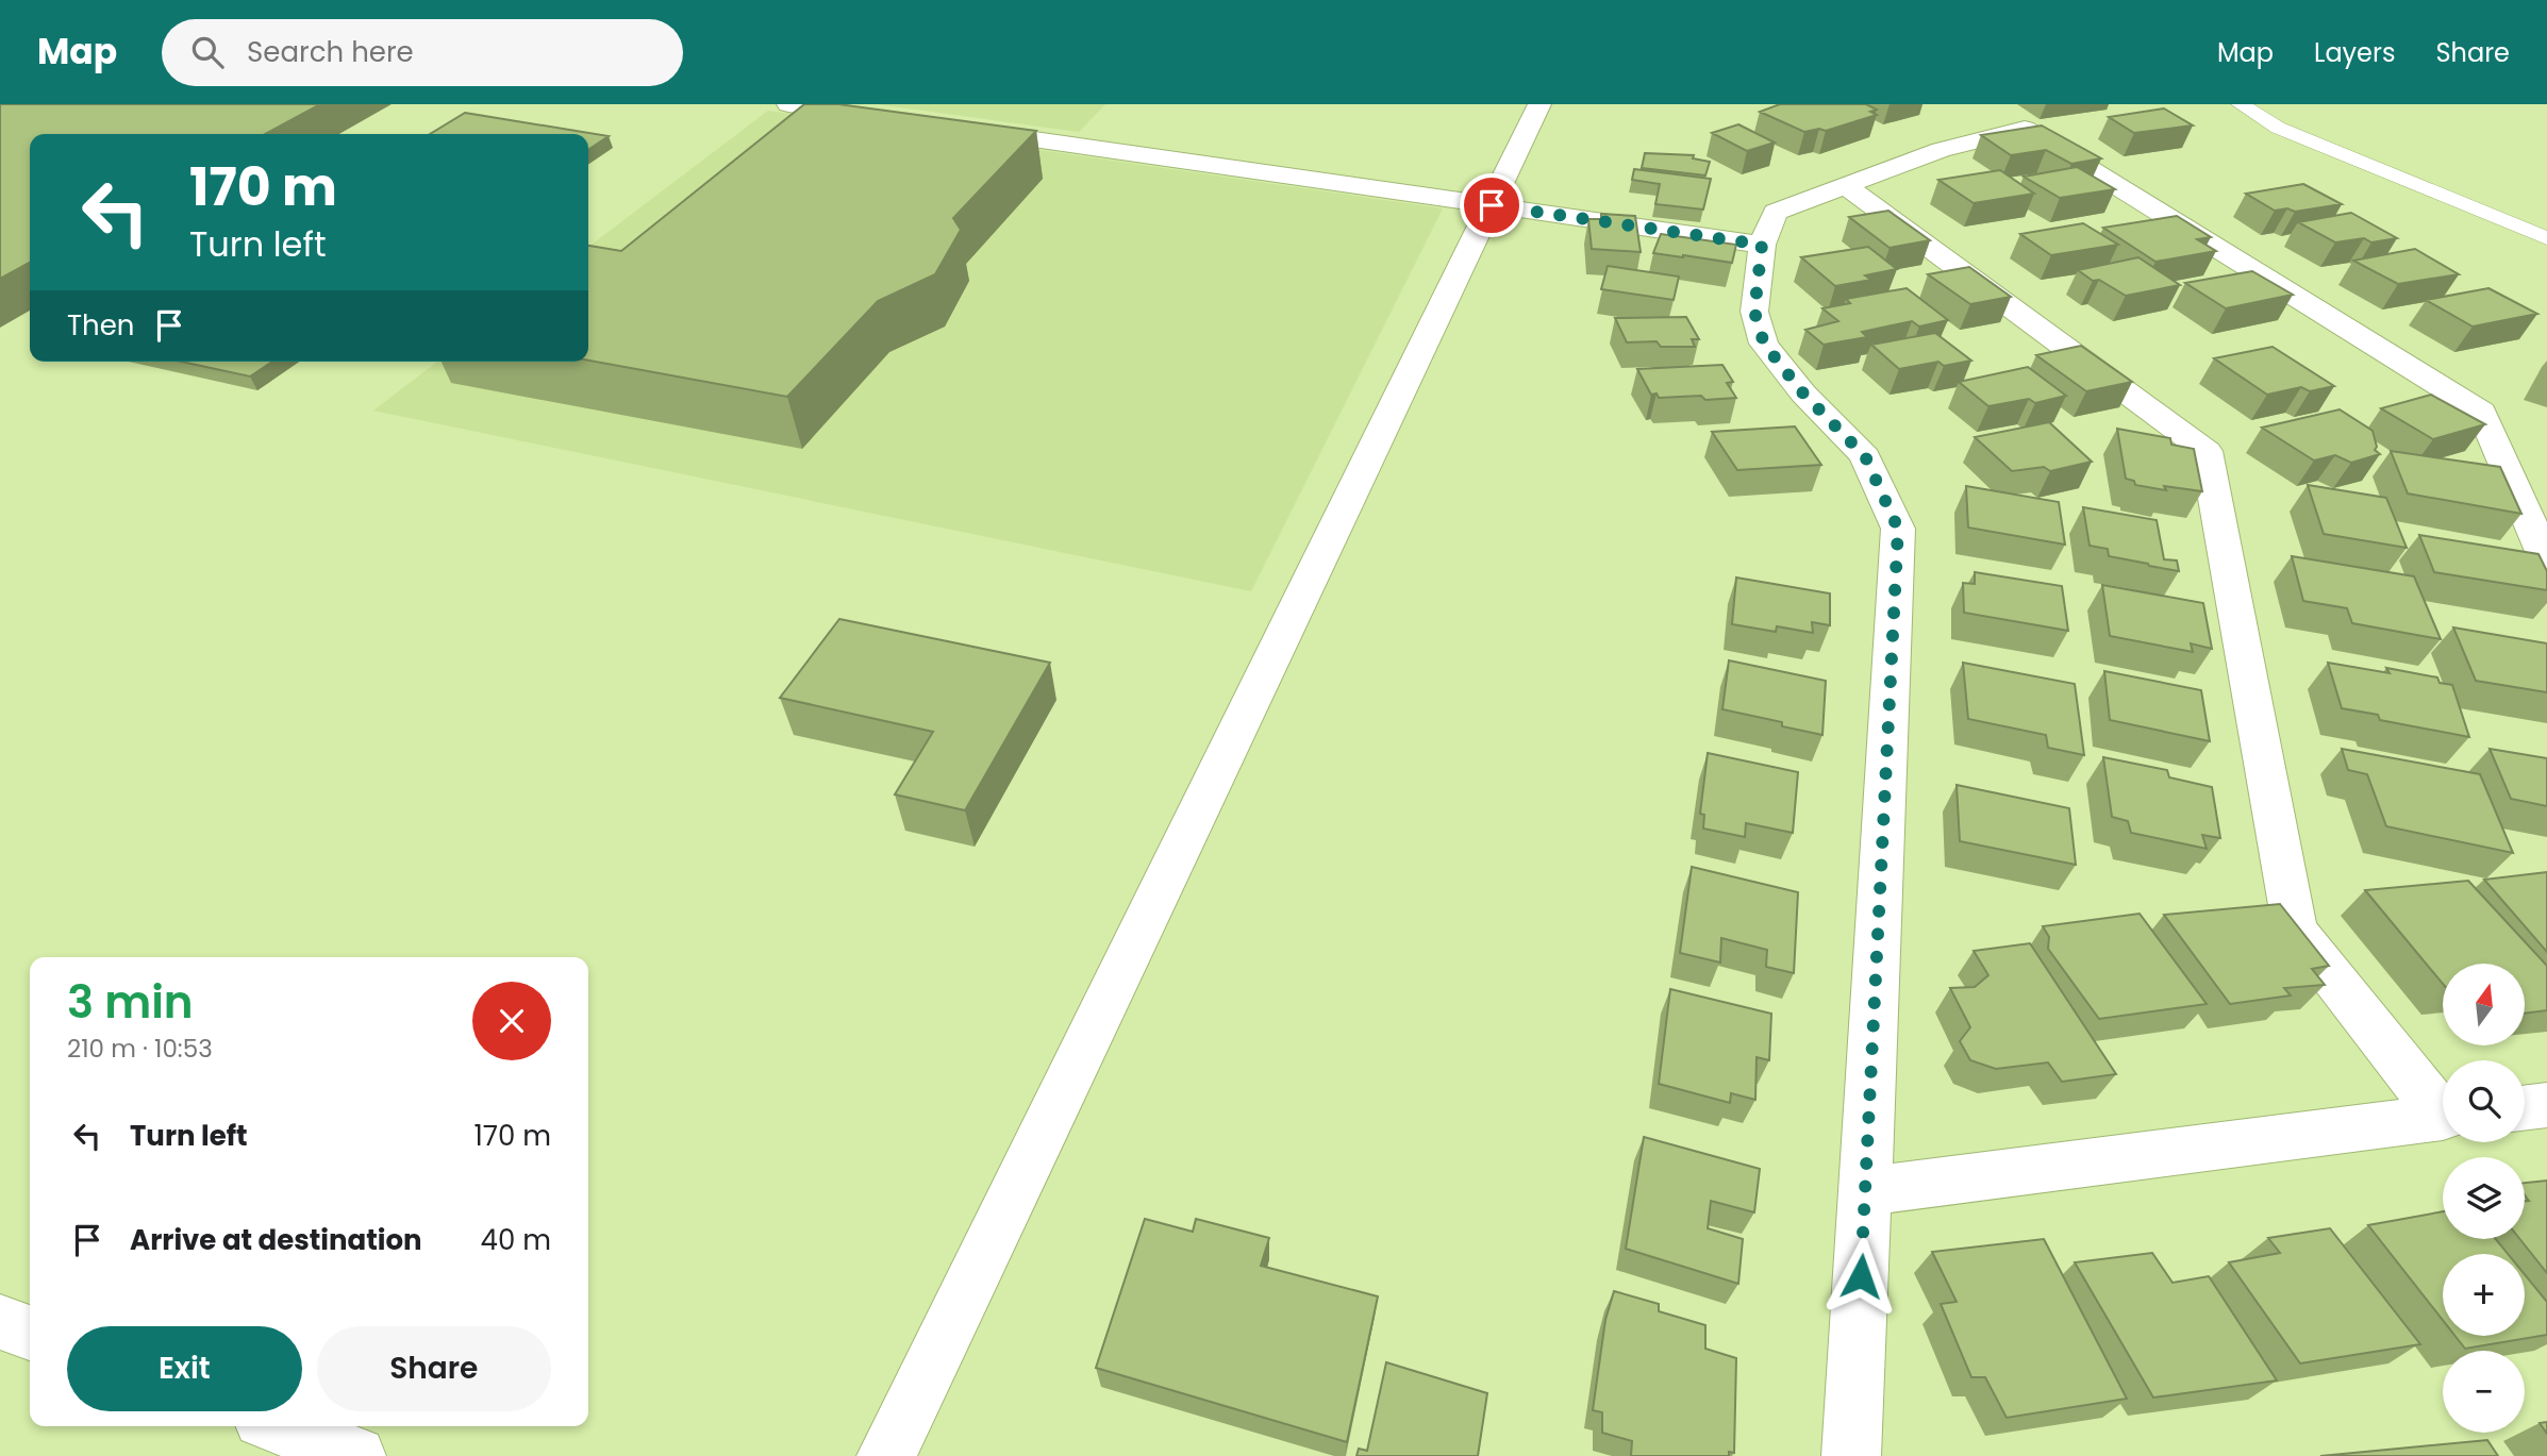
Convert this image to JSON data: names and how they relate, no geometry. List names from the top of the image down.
{
  "north": "top",
  "page": {
    "header": "Map",
    "search": "Search here",
    "nav": ["Map", "Layers", "Share"],
    "turn": ["170 m", "Turn left"],
    "then": "Then",
    "heading": ["3 min", "210 m · 10:53"],
    "map_buttons": ["+", "−"],
    "list": [
      {
        "name": "Turn left",
        "value": "170 m"
      },
      {
        "name": "Arrive at destination",
        "value": "40 m"
      }
    ],
    "buttons": ["Exit", "Share"]
  }
}
